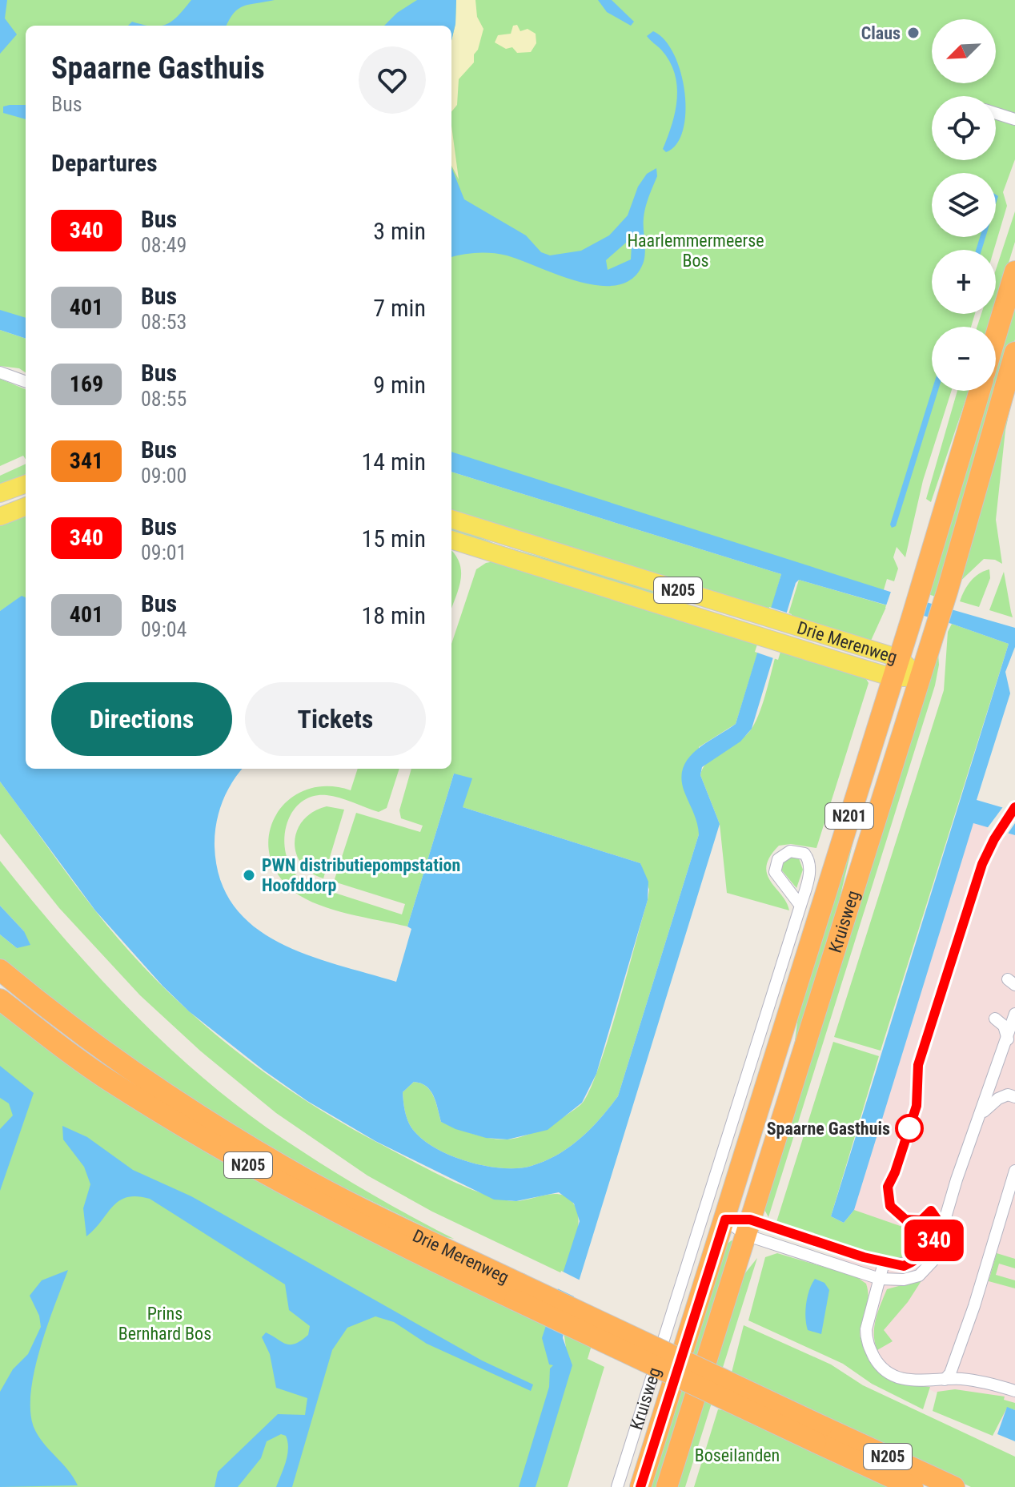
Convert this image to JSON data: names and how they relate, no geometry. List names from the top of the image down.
{
  "streets": {
    "highway": [
      "N205",
      "Drie Merenweg",
      "N201",
      "Kruisweg"
    ]
  },
  "crossings": [
    ["Drie Merenweg", "Kruisweg"]
  ],
  "parks": ["Haarlemmermeerse Bos", "Prins Bernhard Bos", "Boseilanden"],
  "places": ["Claus", "PWN distributiepompstation Hoofddorp", "Spaarne Gasthuis"],
  "lines": ["bus line 340"],
  "north": "bottom left",
  "page": {
    "on_map": "340",
    "map_buttons": ["+", "−"],
    "heading": [
      ["Spaarne Gasthuis", "Bus"],
      "Departures"
    ],
    "list": [
      {
        "mark": "340",
        "name": "Bus",
        "note": "08:49",
        "value": "3 min"
      },
      {
        "mark": "401",
        "name": "Bus",
        "note": "08:53",
        "value": "7 min"
      },
      {
        "mark": "169",
        "name": "Bus",
        "note": "08:55",
        "value": "9 min"
      },
      {
        "mark": "341",
        "name": "Bus",
        "note": "09:00",
        "value": "14 min"
      },
      {
        "mark": "340",
        "name": "Bus",
        "note": "09:01",
        "value": "15 min"
      },
      {
        "mark": "401",
        "name": "Bus",
        "note": "09:04",
        "value": "18 min"
      }
    ],
    "buttons": ["Directions", "Tickets"]
  }
}
